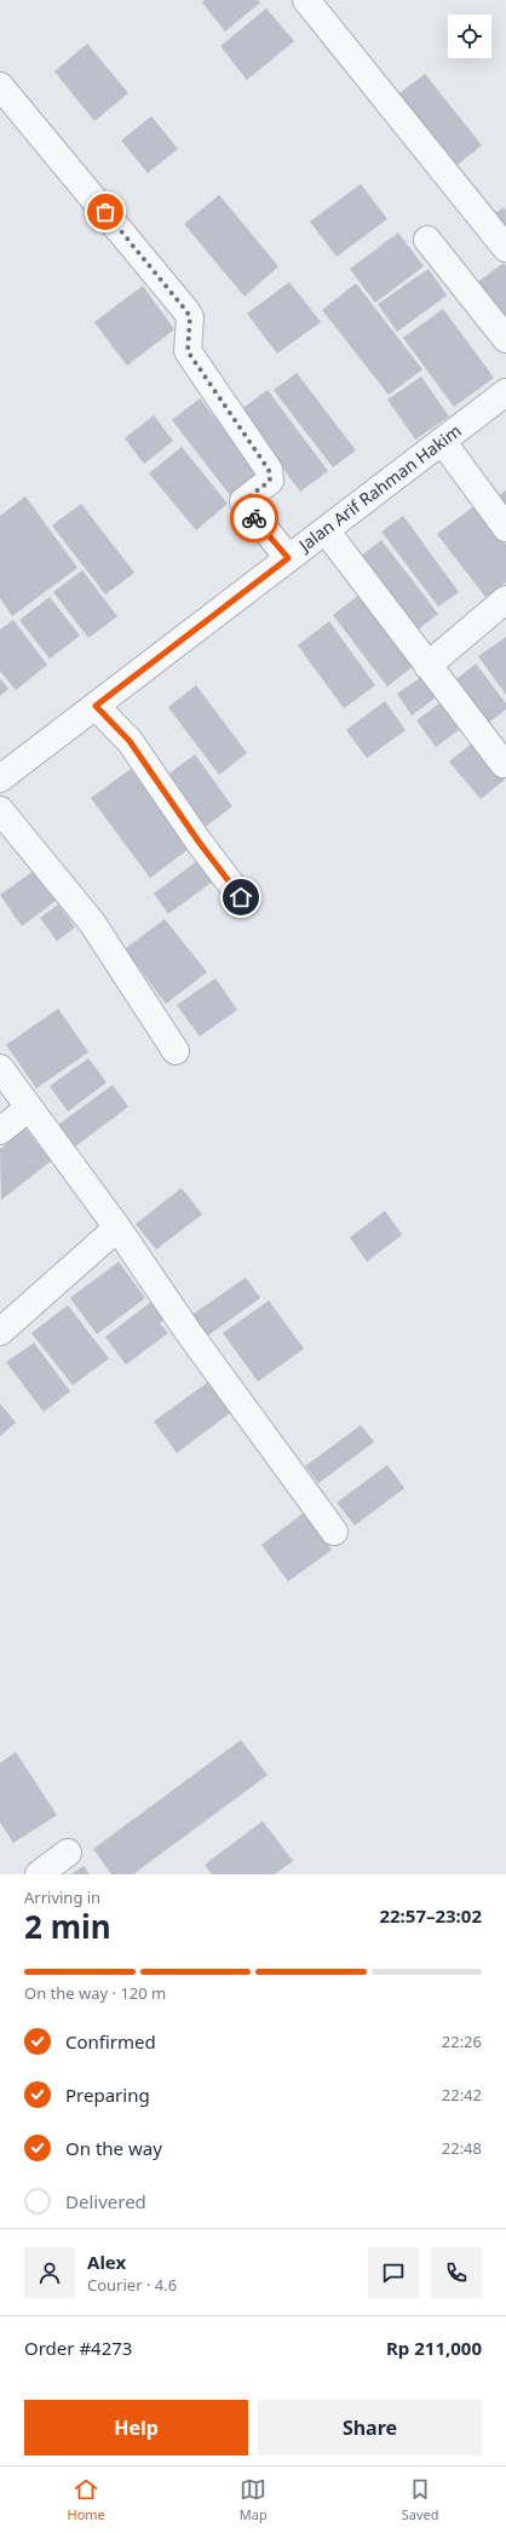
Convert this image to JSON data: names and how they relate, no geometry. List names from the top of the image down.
{
  "streets": {
    "street": ["Jalan Arif Rahman Hakim"]
  },
  "page": {
    "heading": ["2 min", "Arriving in", "22:57–23:02"],
    "panel": [
      "Alex",
      "Courier · 4.6",
      "Order #4273",
      "Rp 211,000"
    ],
    "bar": "On the way · 120 m",
    "list": [
      ["Confirmed", "22:26"],
      ["Preparing", "22:42"],
      ["On the way", "22:48"],
      "Delivered"
    ],
    "buttons": ["Help", "Share"],
    "tabs": ["Home", "Map", "Saved"]
  }
}
